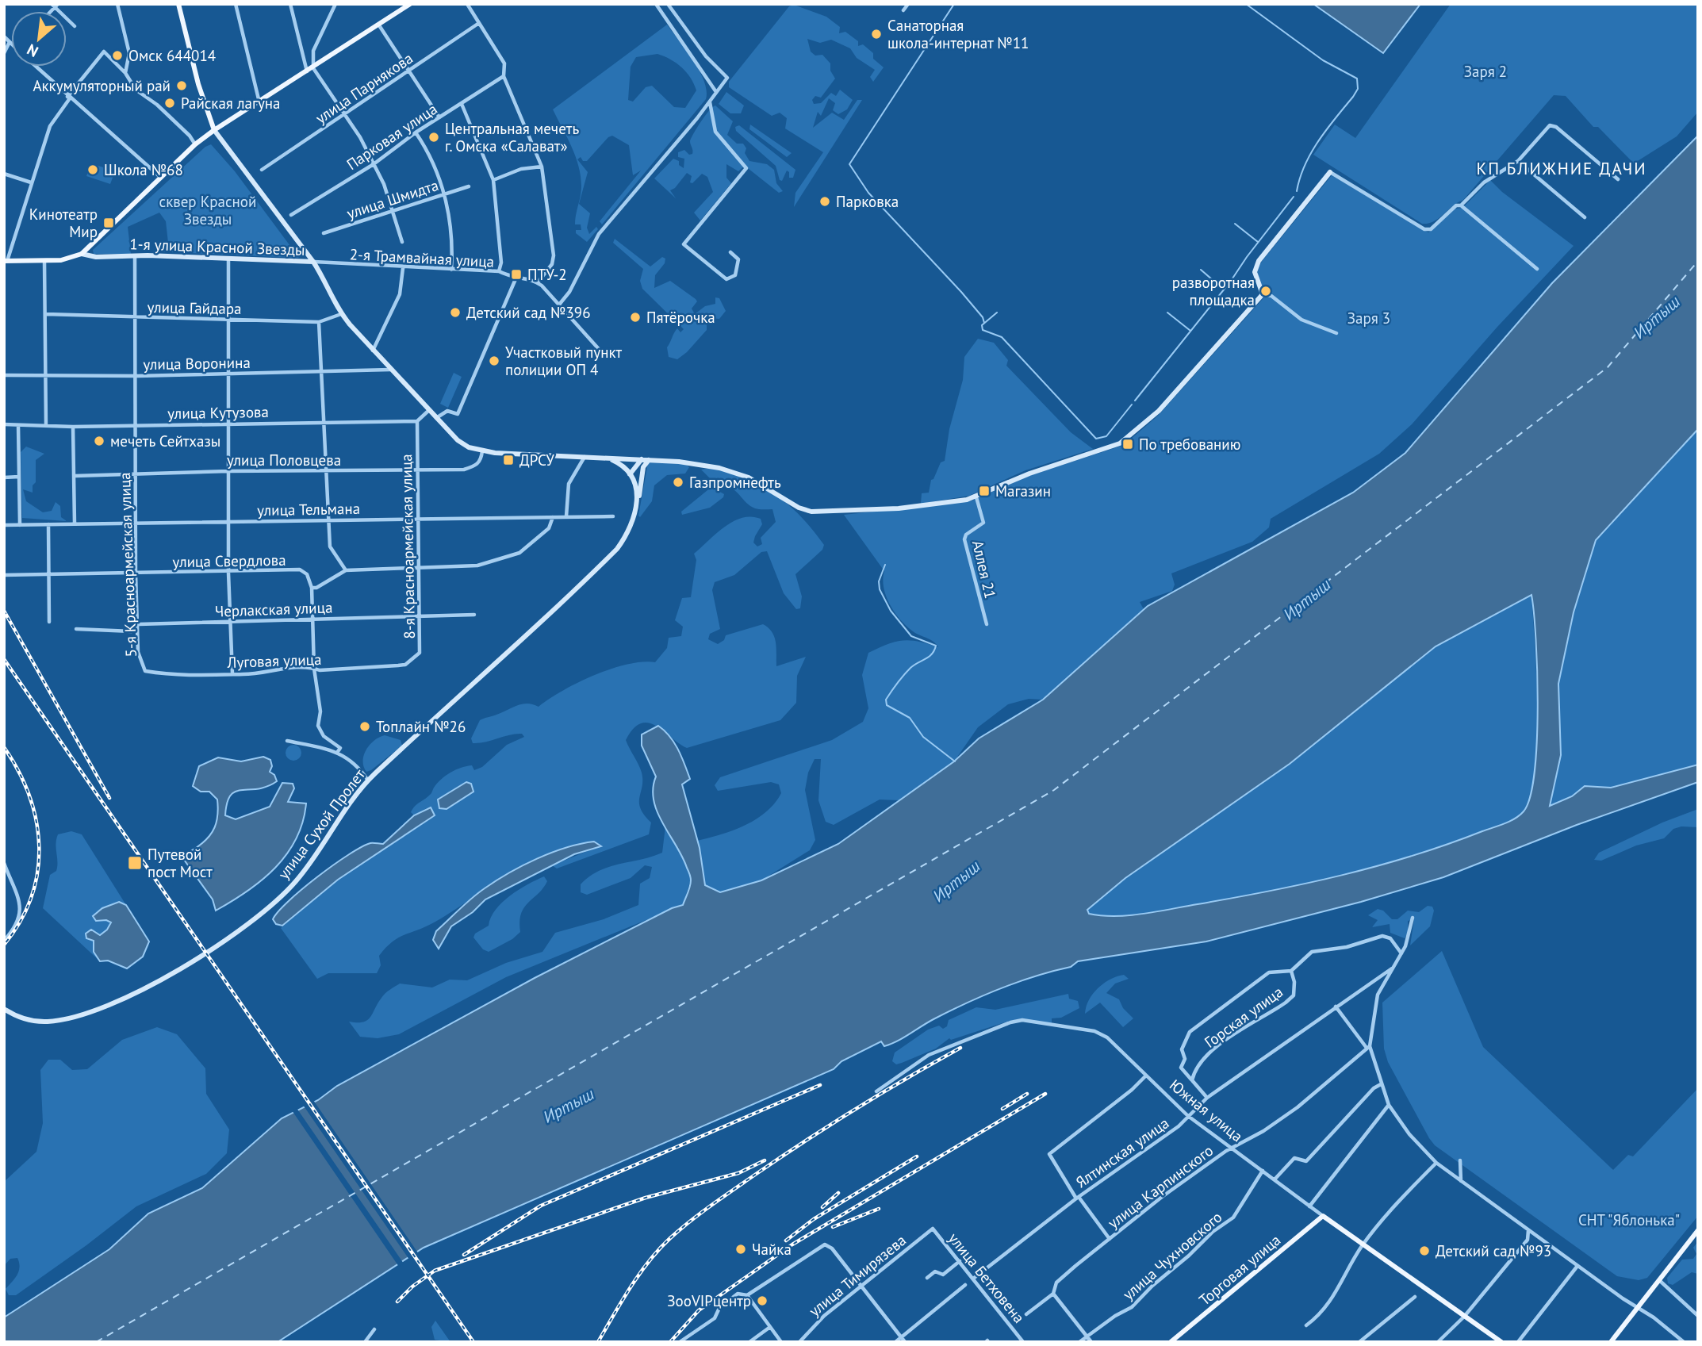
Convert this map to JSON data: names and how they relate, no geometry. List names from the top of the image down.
{
  "streets": {
    "main road": [
      "1-я улица Красной Звезды",
      "улица Сухой Пролет",
      "Южная улица",
      "Торговая улица"
    ],
    "street": [
      "улица Парнякова",
      "Парковая улица",
      "улица Шмидта",
      "2-я Трамвайная улица",
      "улица Гайдара",
      "улица Воронина",
      "улица Кутузова",
      "улица Половцева",
      "улица Тельмана",
      "8-я Красноармейская улица",
      "улица Свердлова",
      "5-я Красноармейская улица",
      "Аллея 21",
      "Черлакская улица",
      "Луговая улица",
      "Горская улица",
      "Ялтинская улица",
      "улица Карпинского",
      "улица Чухновского",
      "улица Тимирязева",
      "улица Бетховена"
    ]
  },
  "crossings": [
    ["1-я улица Красной Звезды", "2-я Трамвайная улица"],
    ["1-я улица Красной Звезды", "улица Гайдара"],
    ["1-я улица Красной Звезды", "улица Воронина"],
    ["1-я улица Красной Звезды", "улица Половцева"],
    ["1-я улица Красной Звезды", "5-я Красноармейская улица"],
    ["1-я улица Красной Звезды", "Аллея 21"],
    ["улица Гайдара", "5-я Красноармейская улица"],
    ["улица Воронина", "5-я Красноармейская улица"],
    ["улица Кутузова", "8-я Красноармейская улица"],
    ["улица Кутузова", "5-я Красноармейская улица"],
    ["улица Половцева", "8-я Красноармейская улица"],
    ["улица Половцева", "5-я Красноармейская улица"],
    ["улица Тельмана", "8-я Красноармейская улица"],
    ["улица Тельмана", "5-я Красноармейская улица"],
    ["8-я Красноармейская улица", "Черлакская улица"],
    ["8-я Красноармейская улица", "Луговая улица"],
    ["улица Свердлова", "5-я Красноармейская улица"],
    ["5-я Красноармейская улица", "Черлакская улица"],
    ["5-я Красноармейская улица", "Луговая улица"],
    ["Южная улица", "Ялтинская улица"],
    ["Южная улица", "улица Карпинского"],
    ["Южная улица", "улица Чухновского"],
    ["Южная улица", "Торговая улица"],
    ["Ялтинская улица", "улица Бетховена"],
    ["улица Тимирязева", "улица Бетховена"]
  ],
  "districts": ["КП БЛИЖНИЕ ДАЧИ"],
  "water": ["Иртыш"],
  "parks": [
    "Заря 2",
    "сквер Красной Звезды",
    "Заря 3",
    "СНТ \"Яблонька\""
  ],
  "places": {
    "other": [
      "Санаторная школа-интернат №11",
      "Омск 644014",
      "Аккумуляторный рай",
      "Райская лагуна",
      "Центральная мечеть г. Омска «Салават»",
      "Школа №68",
      "Парковка",
      "разворотная площадка",
      "Детский сад №396",
      "Пятёрочка",
      "Участковый пункт полиции ОП 4",
      "мечеть Сейтхазы",
      "Газпромнефть",
      "Топлайн №26",
      "Чайка",
      "Детский сад №93",
      "ЗооVIPцентр"
    ],
    "transit": [
      "Кинотеатр Мир",
      "ПТУ-2",
      "По требованию",
      "ДРСУ",
      "Магазин",
      "Путевой пост Мост"
    ]
  },
  "north": "bottom left"
}
